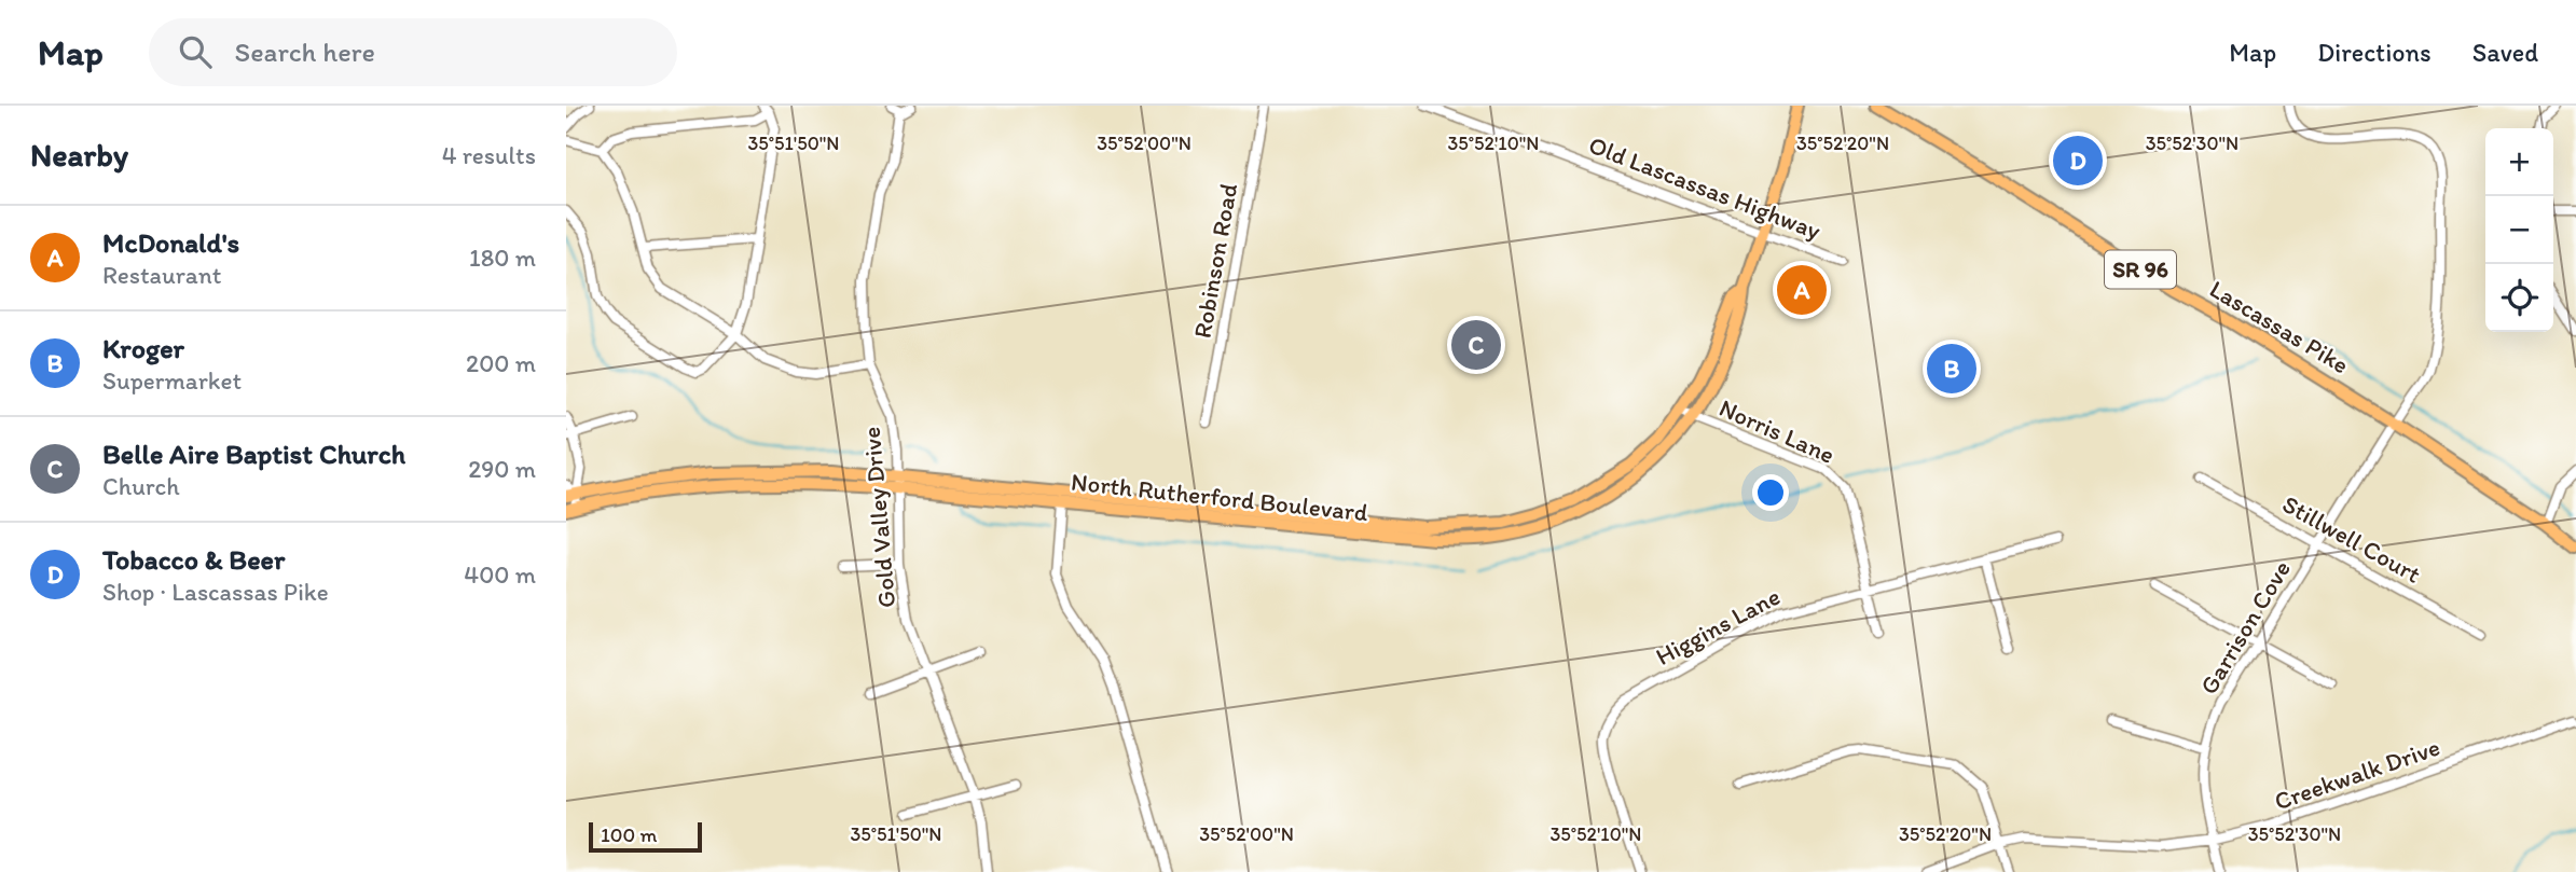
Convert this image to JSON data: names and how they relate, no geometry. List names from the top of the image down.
{
  "streets": {
    "main road": ["SR 96", "Lascassas Pike", "North Rutherford Boulevard"],
    "street": [
      "Old Lascassas Highway",
      "Robinson Road",
      "Norris Lane",
      "Gold Valley Drive",
      "Stillwell Court",
      "Higgins Lane",
      "Garrison Cove",
      "Creekwalk Drive"
    ]
  },
  "crossings": [
    ["Old Lascassas Highway", "North Rutherford Boulevard"],
    ["Lascassas Pike", "Garrison Cove"],
    ["Norris Lane", "North Rutherford Boulevard"],
    ["Norris Lane", "Higgins Lane"],
    ["North Rutherford Boulevard", "Gold Valley Drive"],
    ["Stillwell Court", "Garrison Cove"],
    ["Garrison Cove", "Creekwalk Drive"]
  ],
  "scale_bar": "100 m",
  "page": {
    "header": "Map",
    "search": "Search here",
    "nav": ["Map", "Directions", "Saved"],
    "heading": ["Nearby", "4 results"],
    "map_buttons": ["+", "−"],
    "pins": [
      "D",
      "A",
      "C",
      "B"
    ],
    "list": [
      {
        "mark": "A",
        "name": "McDonald's",
        "note": "Restaurant",
        "value": "180 m"
      },
      {
        "mark": "B",
        "name": "Kroger",
        "note": "Supermarket",
        "value": "200 m"
      },
      {
        "mark": "C",
        "name": "Belle Aire Baptist Church",
        "note": "Church",
        "value": "290 m"
      },
      {
        "mark": "D",
        "name": "Tobacco & Beer",
        "note": "Shop · Lascassas Pike",
        "value": "400 m"
      }
    ],
    "scale": "100 m"
  },
  "coordinates": [
    "35°51'50\"N",
    "35°52'00\"N",
    "35°52'10\"N",
    "35°52'20\"N",
    "35°52'30\"N"
  ]
}
